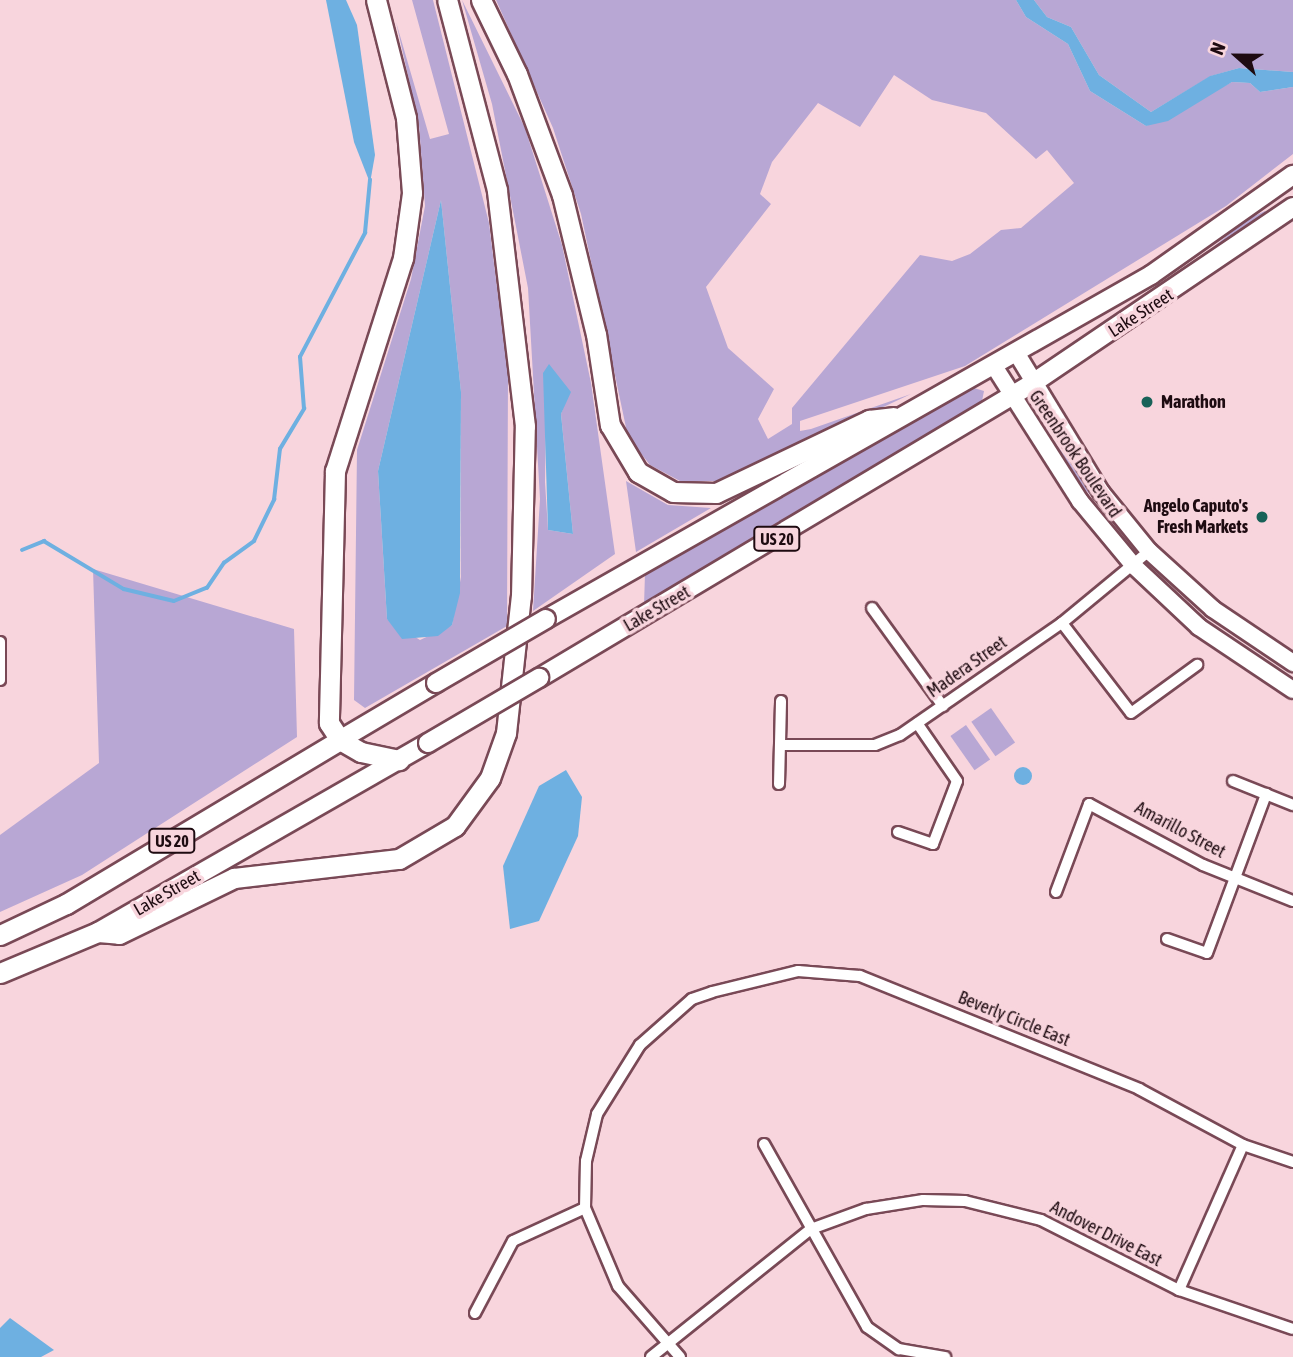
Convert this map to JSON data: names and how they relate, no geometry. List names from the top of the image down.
{
  "streets": {
    "highway": ["Lake Street", "US 20"],
    "main road": ["Greenbrook Boulevard"],
    "street": [
      "Madera Street",
      "Amarillo Street",
      "Beverly Circle East",
      "Andover Drive East"
    ]
  },
  "crossings": [
    ["Lake Street", "Greenbrook Boulevard"],
    ["Greenbrook Boulevard", "Madera Street"]
  ],
  "places": ["Marathon", "Angelo Caputo's Fresh Markets"],
  "north": "left"
}
